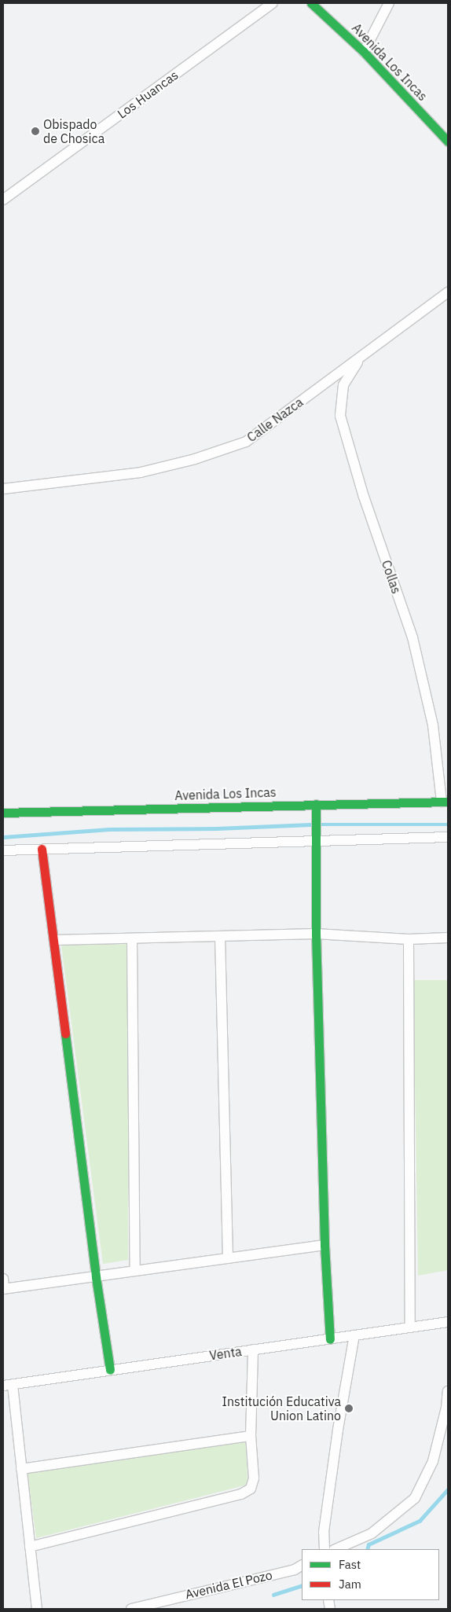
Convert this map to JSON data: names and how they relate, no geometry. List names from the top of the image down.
{
  "streets": {
    "street": [
      "Avenida Los Incas",
      "Los Huancas",
      "Calle Nazca",
      "Collas",
      "Venta",
      "Avenida El Pozo"
    ]
  },
  "crossings": [
    ["Avenida Los Incas", "Collas"],
    ["Calle Nazca", "Collas"]
  ],
  "places": ["Obispado de Chosica", "Institución Educativa Union Latino"],
  "legend": ["Fast", "Jam"]
}
